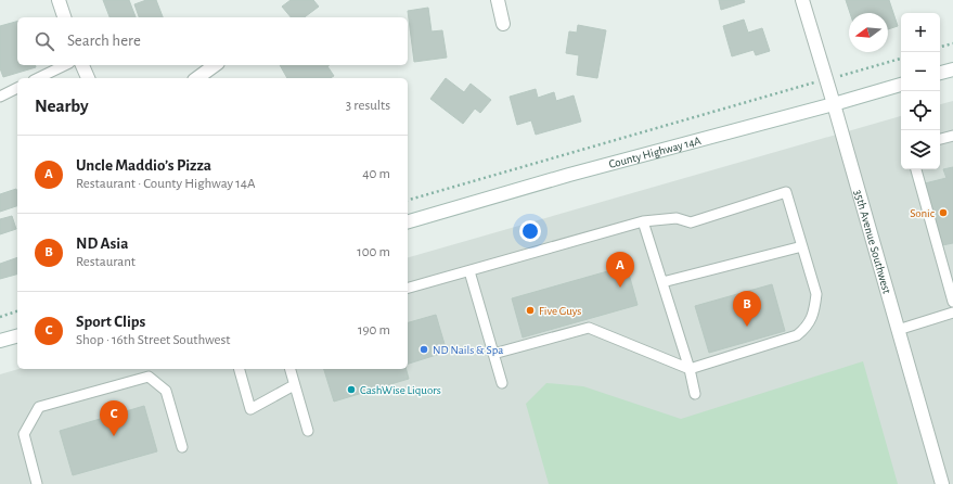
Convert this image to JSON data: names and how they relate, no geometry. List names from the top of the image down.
{
  "streets": {
    "street": ["County Highway 14A", "35th Avenue Southwest"]
  },
  "crossings": [
    ["County Highway 14A", "35th Avenue Southwest"]
  ],
  "places": [
    "Sonic",
    "Five Guys",
    "ND Nails & Spa",
    "CashWise Liquors"
  ],
  "north": "left",
  "page": {
    "map_buttons": ["+", "−"],
    "search": "Search here",
    "heading": ["Nearby", "3 results"],
    "list": [
      {
        "mark": "A",
        "name": "Uncle Maddio’s Pizza",
        "note": "Restaurant · County Highway 14A",
        "value": "40 m"
      },
      {
        "mark": "B",
        "name": "ND Asia",
        "note": "Restaurant",
        "value": "100 m"
      },
      {
        "mark": "C",
        "name": "Sport Clips",
        "note": "Shop · 16th Street Southwest",
        "value": "190 m"
      }
    ],
    "pins": ["A", "B", "C"]
  }
}
